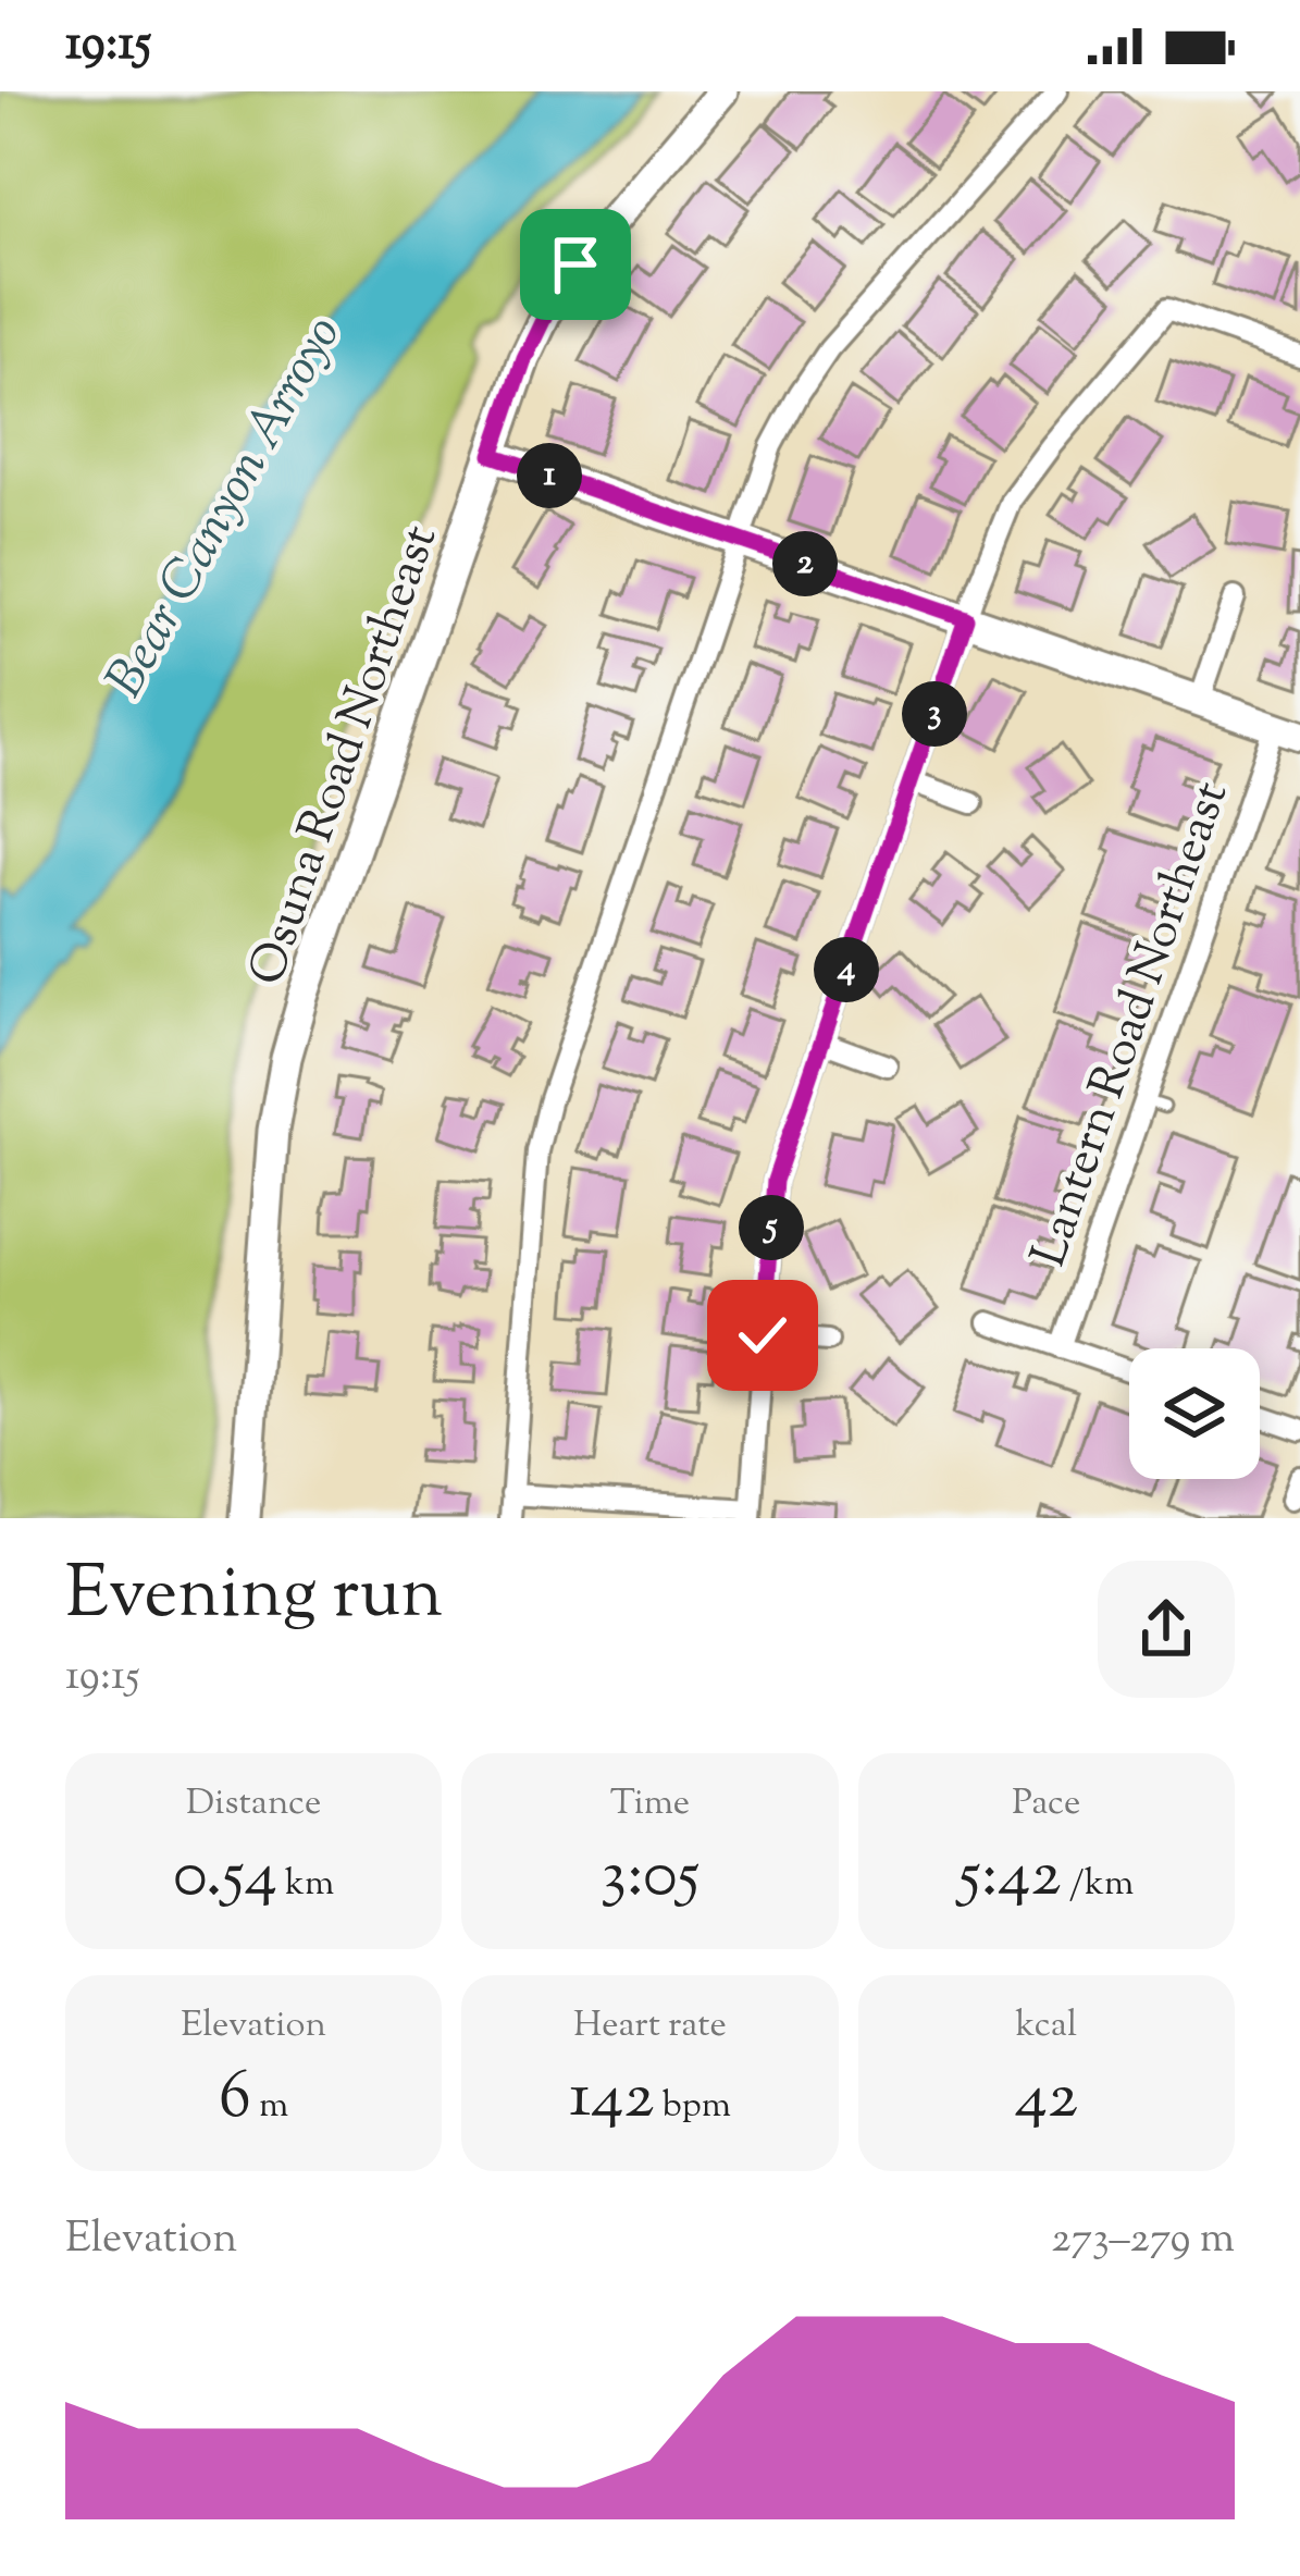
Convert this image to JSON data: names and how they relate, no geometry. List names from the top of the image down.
{
  "streets": {
    "street": ["Osuna Road Northeast", "Lantern Road Northeast"]
  },
  "water": ["Bear Canyon Arroyo"],
  "page": {
    "status": "19:15",
    "pins": [
      "1",
      "2",
      "3",
      "4",
      "5"
    ],
    "heading": ["Evening run", "19:15"],
    "stats": [
      ["Distance", "0.54 km"],
      ["Time", "3:05"],
      ["Pace", "5:42 /km"],
      ["Elevation", "6 m"],
      ["Heart rate", "142 bpm"],
      ["kcal", "42"]
    ],
    "chart": ["Elevation", "273–279 m"]
  }
}
